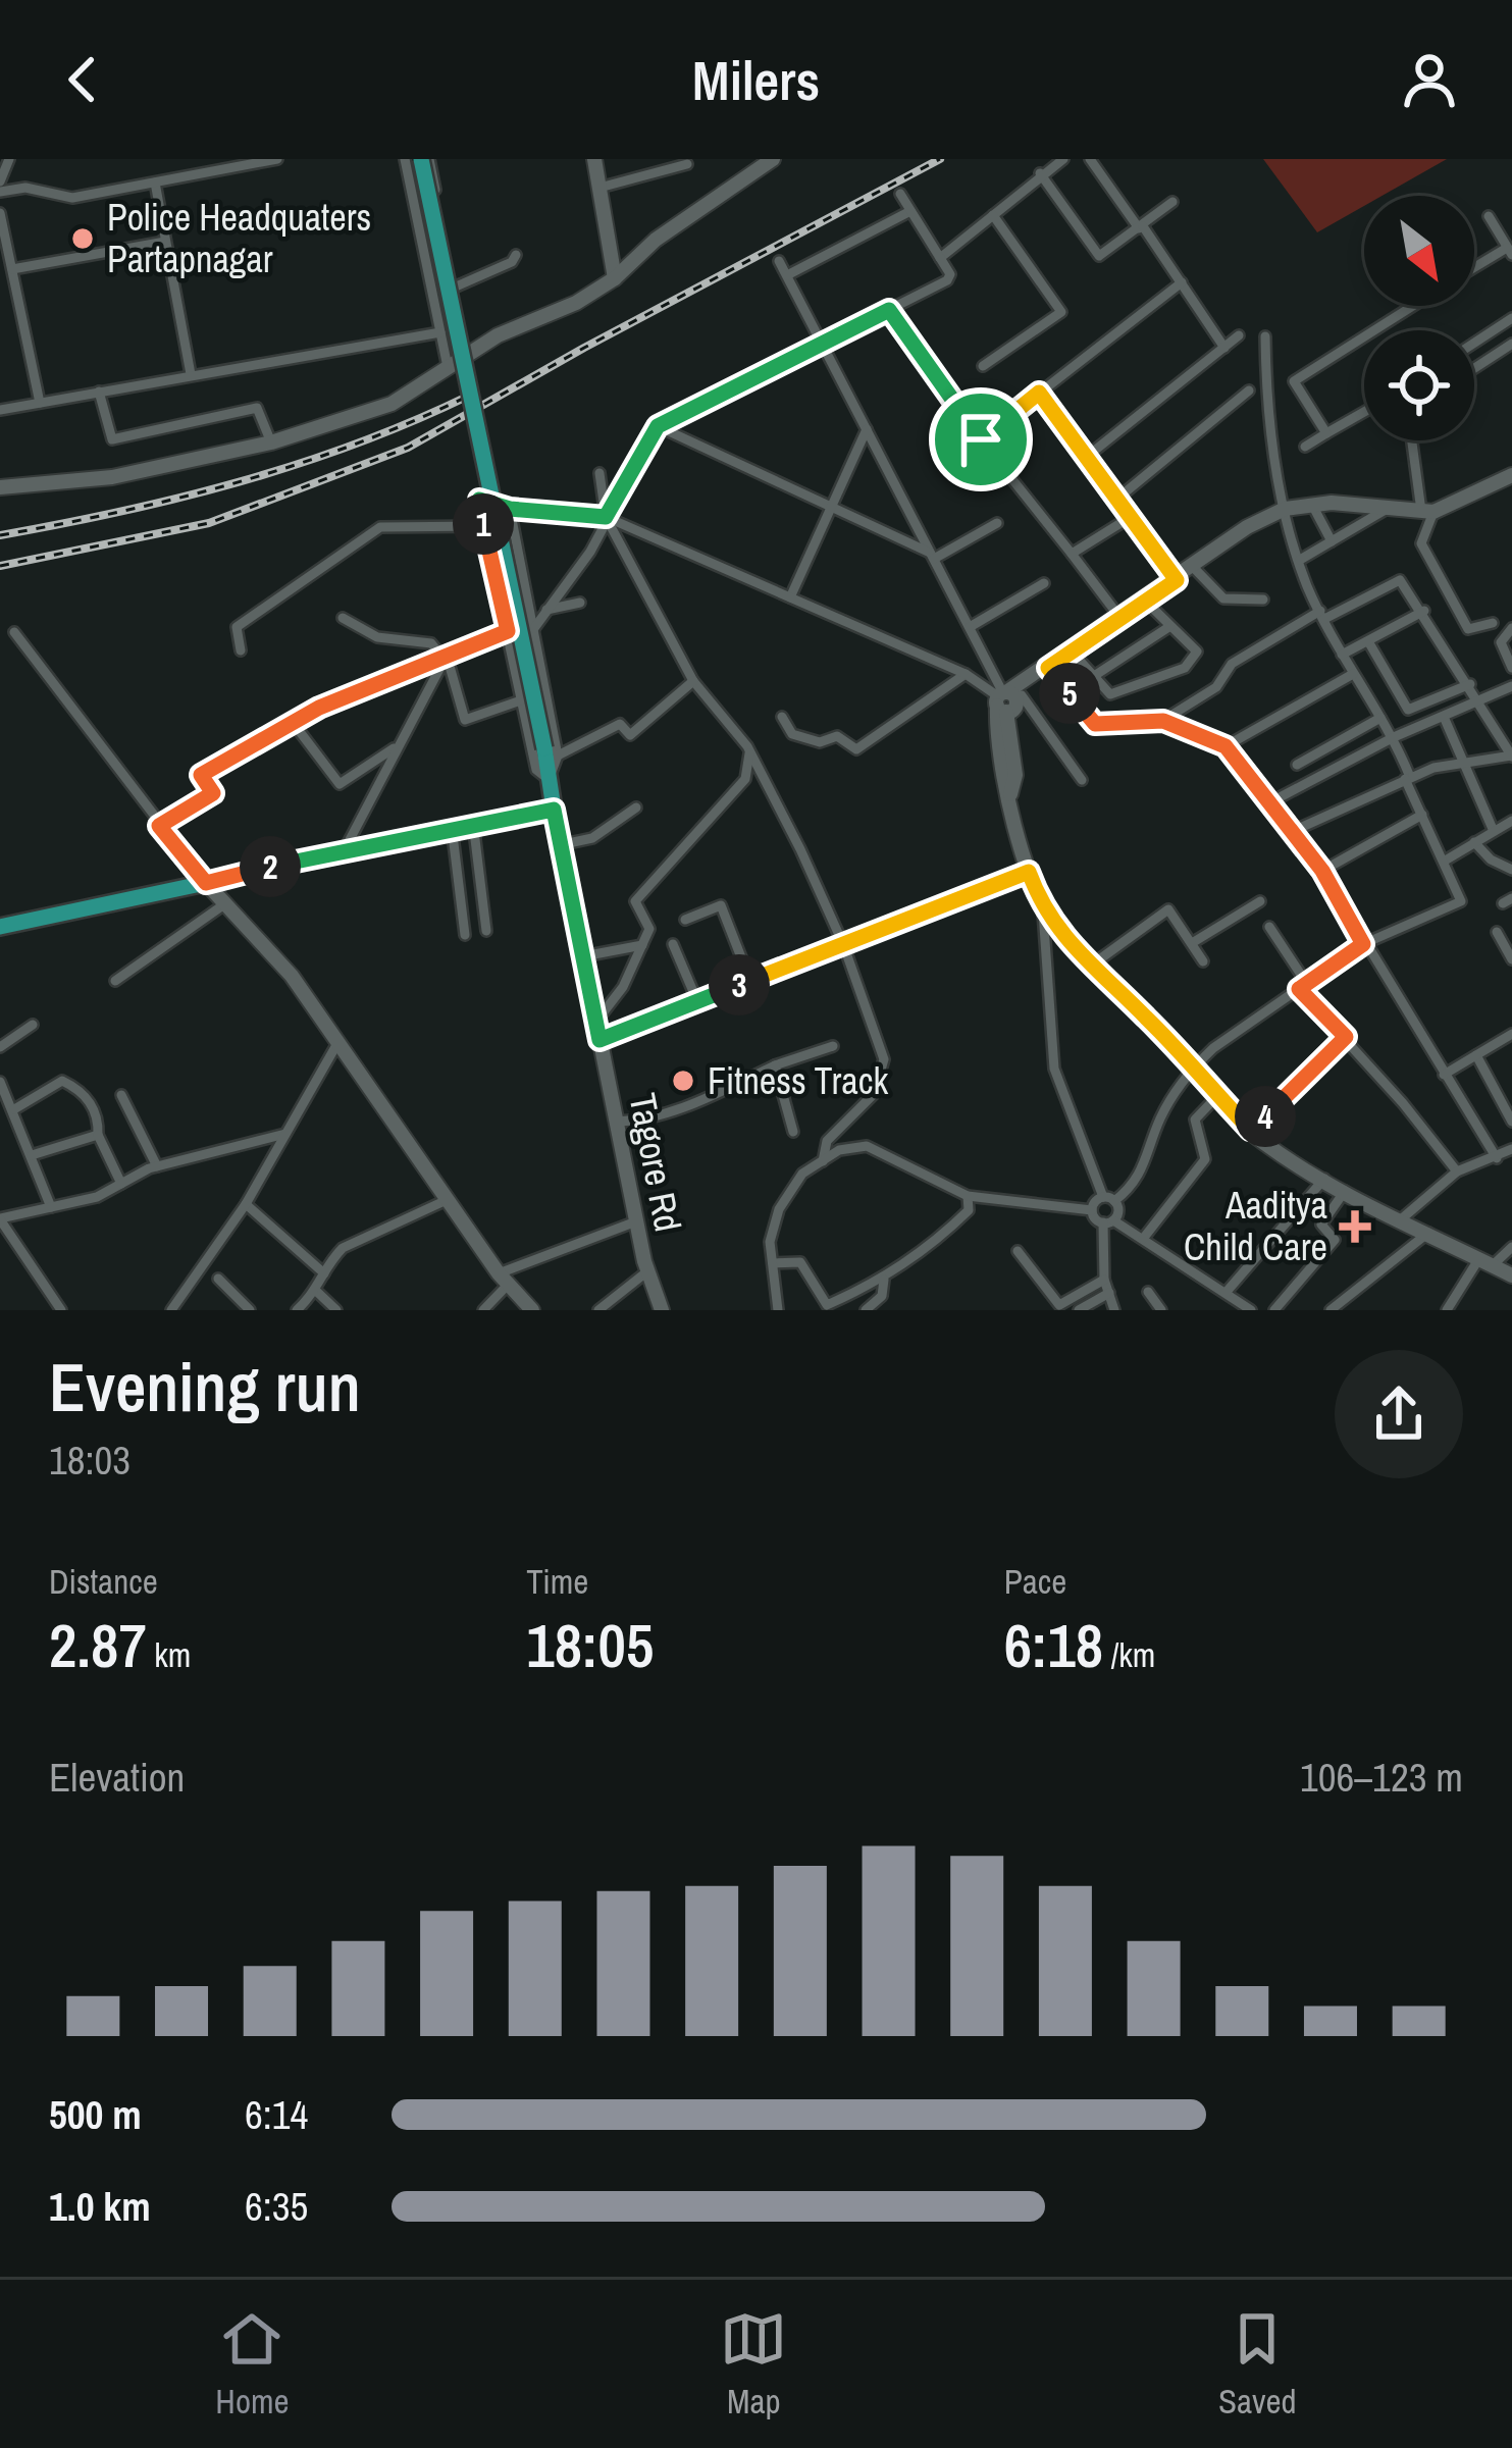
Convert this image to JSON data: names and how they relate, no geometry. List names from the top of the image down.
{
  "streets": {
    "street": ["Tagore Rd"]
  },
  "places": {
    "other": ["Police Headquaters Partapnagar", "Fitness Track"],
    "health": ["Aaditya Child Care"]
  },
  "north": "bottom right",
  "page": {
    "header": "Milers",
    "pins": [
      "1",
      "5",
      "2",
      "3",
      "4"
    ],
    "heading": ["Evening run", "18:03"],
    "stats": [
      ["Distance", "2.87 km"],
      ["Time", "18:05"],
      ["Pace", "6:18 /km"]
    ],
    "chart": ["Elevation", "106–123 m"],
    "list": [
      {
        "name": "500 m",
        "note": "6:14"
      },
      {
        "name": "1.0 km",
        "note": "6:35"
      }
    ],
    "tabs": ["Home", "Map", "Saved"]
  }
}
